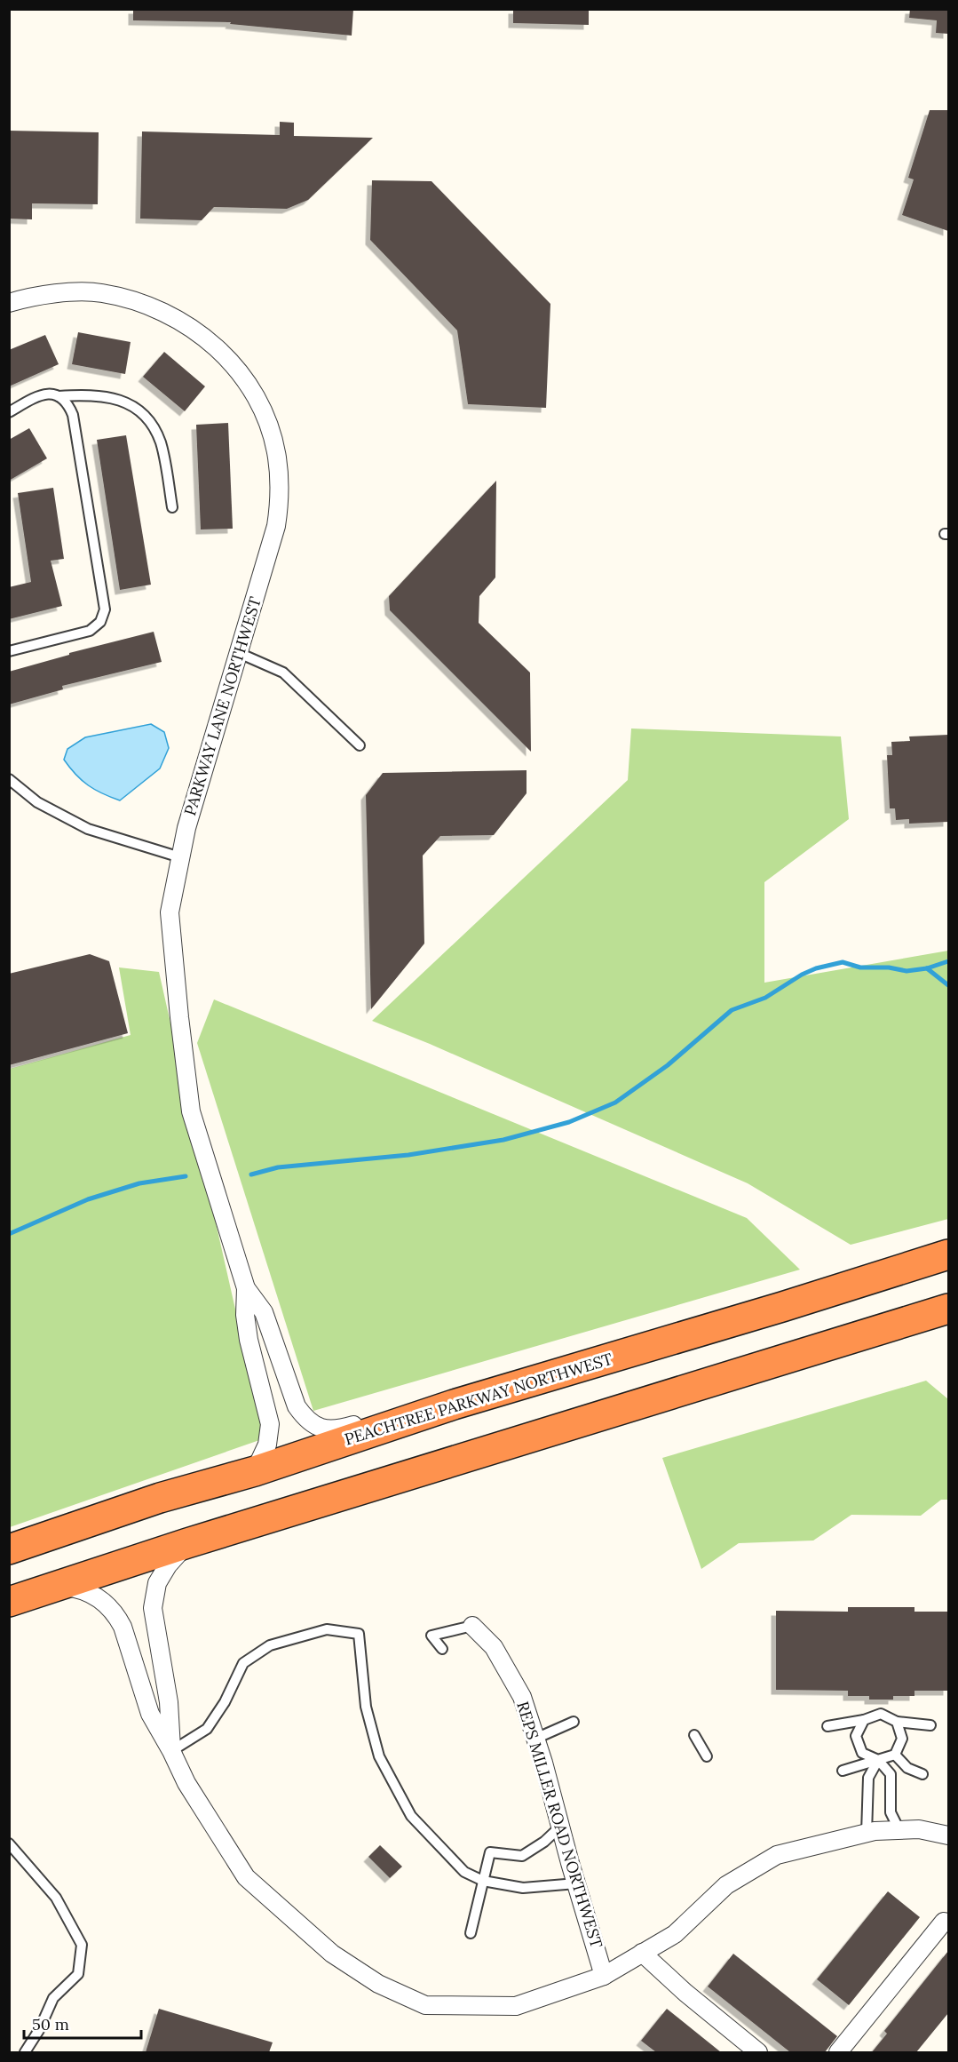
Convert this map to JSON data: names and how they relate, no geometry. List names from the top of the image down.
{
  "streets": {
    "highway": ["PEACHTREE PARKWAY NORTHWEST"],
    "street": ["PARKWAY LANE NORTHWEST", "REPS MILLER ROAD NORTHWEST"]
  },
  "crossings": [
    ["PARKWAY LANE NORTHWEST", "PEACHTREE PARKWAY NORTHWEST"]
  ],
  "scale_bar": "50 m"
}
